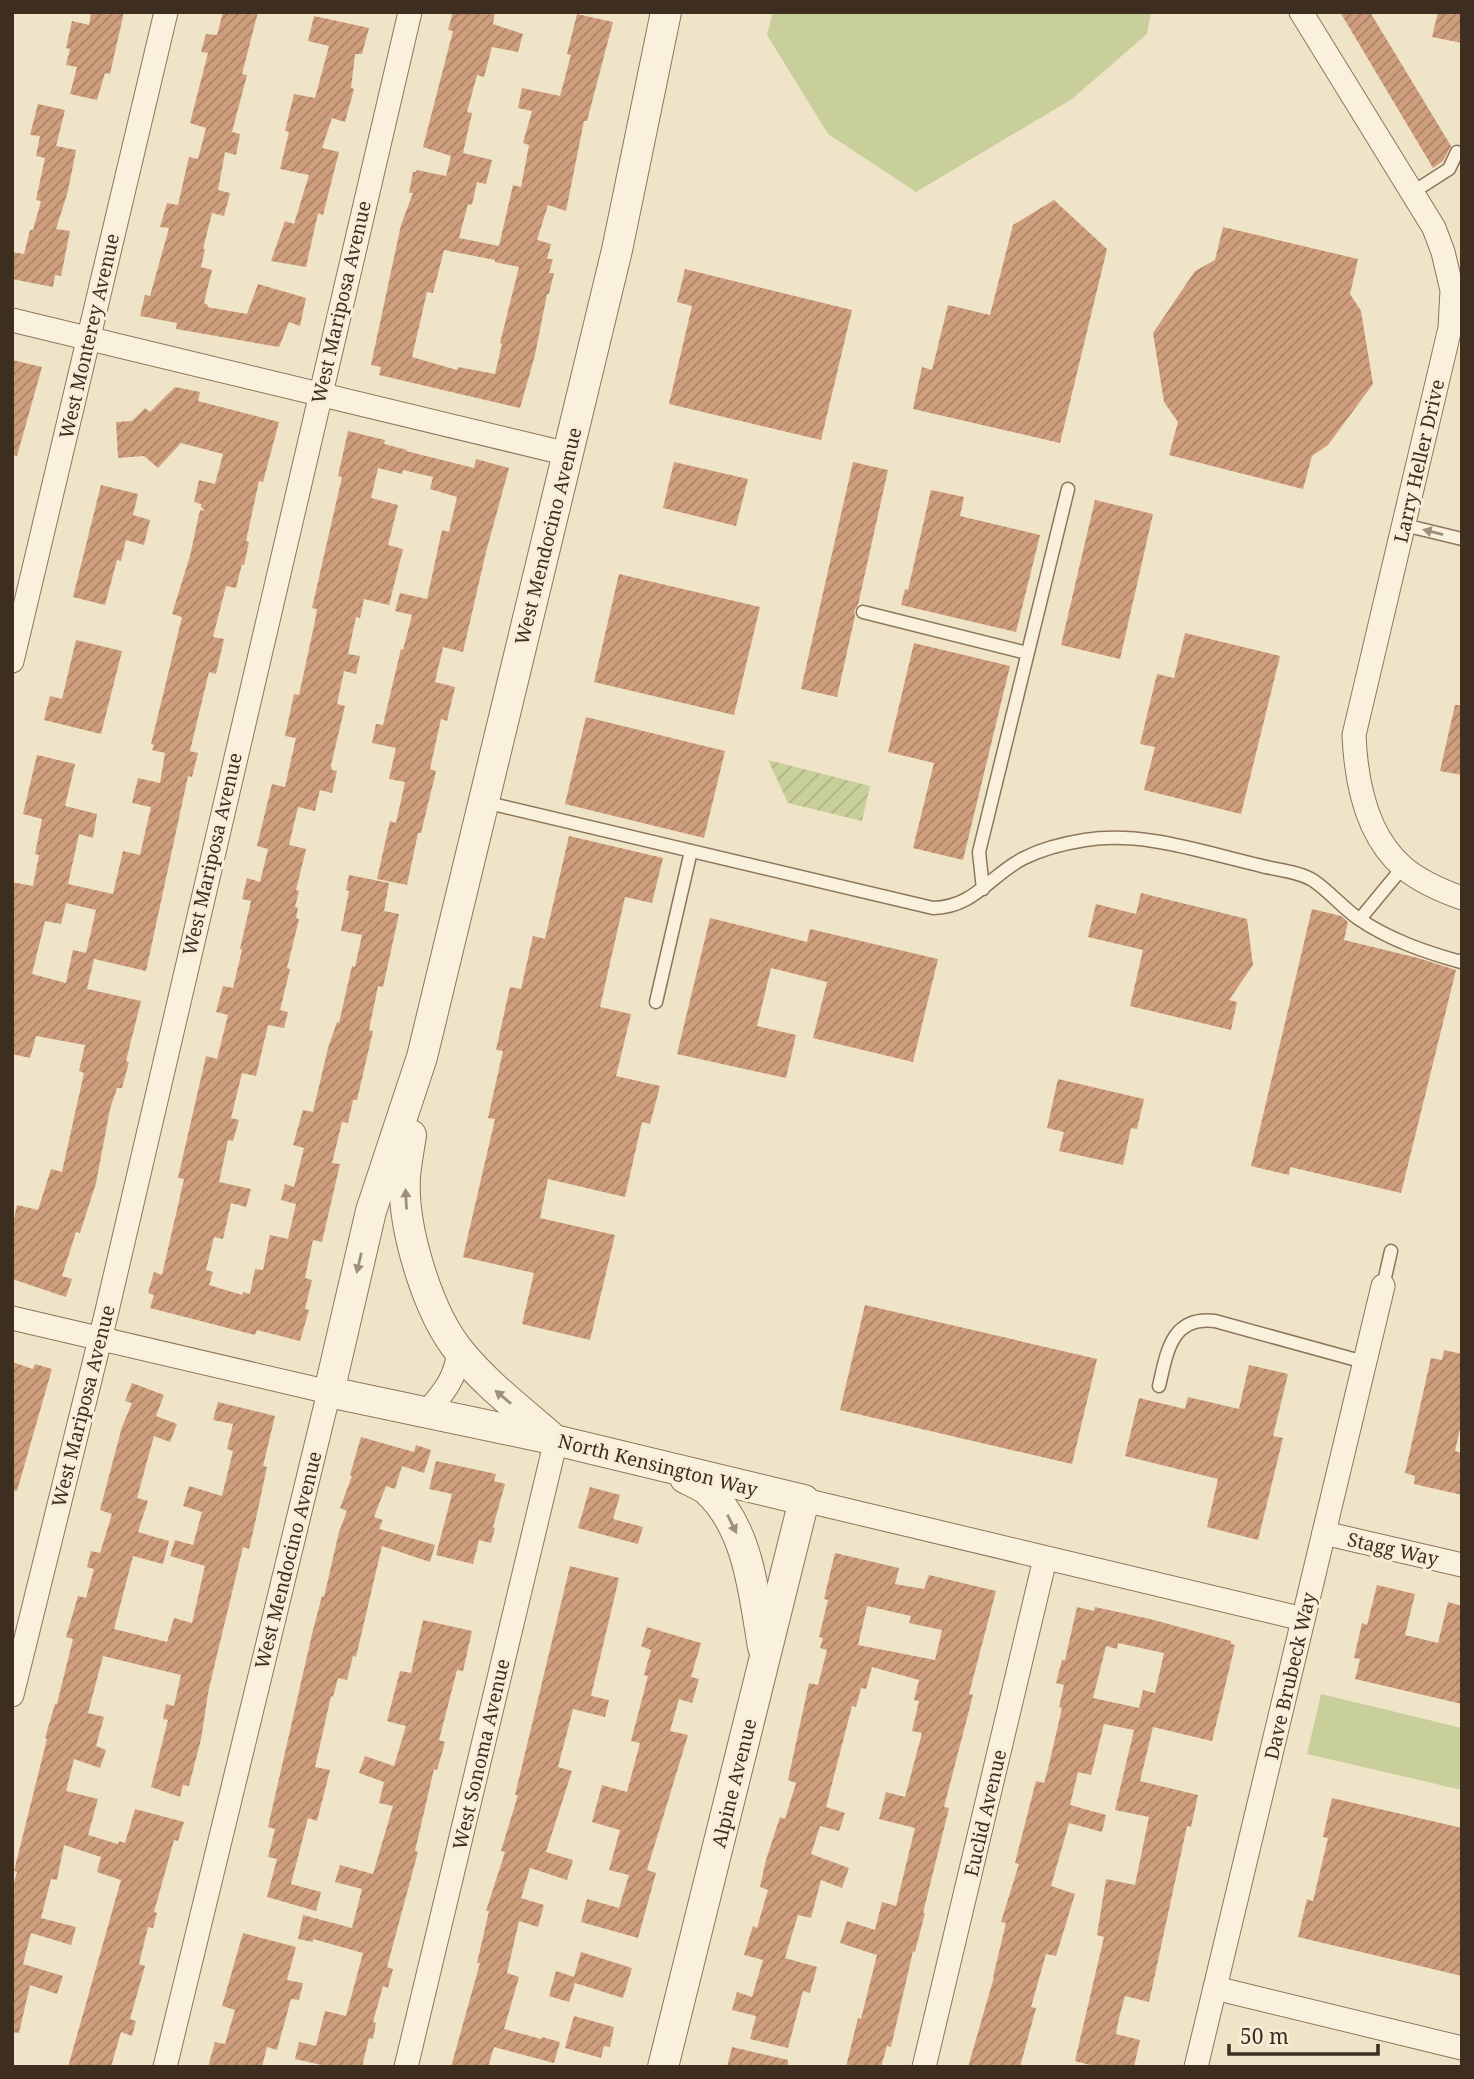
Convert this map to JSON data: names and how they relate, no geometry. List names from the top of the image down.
{
  "streets": {
    "street": [
      "West Mariposa Avenue",
      "West Monterey Avenue",
      "Larry Heller Drive",
      "West Mendocino Avenue",
      "North Kensington Way",
      "Stagg Way",
      "Dave Brubeck Way",
      "West Sonoma Avenue",
      "Alpine Avenue",
      "Euclid Avenue"
    ]
  },
  "crossings": [
    ["West Mariposa Avenue", "North Kensington Way"],
    ["West Mendocino Avenue", "North Kensington Way"],
    ["West Mendocino Avenue", "West Sonoma Avenue"],
    ["North Kensington Way", "Dave Brubeck Way"],
    ["North Kensington Way", "West Sonoma Avenue"],
    ["North Kensington Way", "Alpine Avenue"],
    ["North Kensington Way", "Euclid Avenue"],
    ["Stagg Way", "Dave Brubeck Way"]
  ],
  "scale_bar": "50 m"
}
